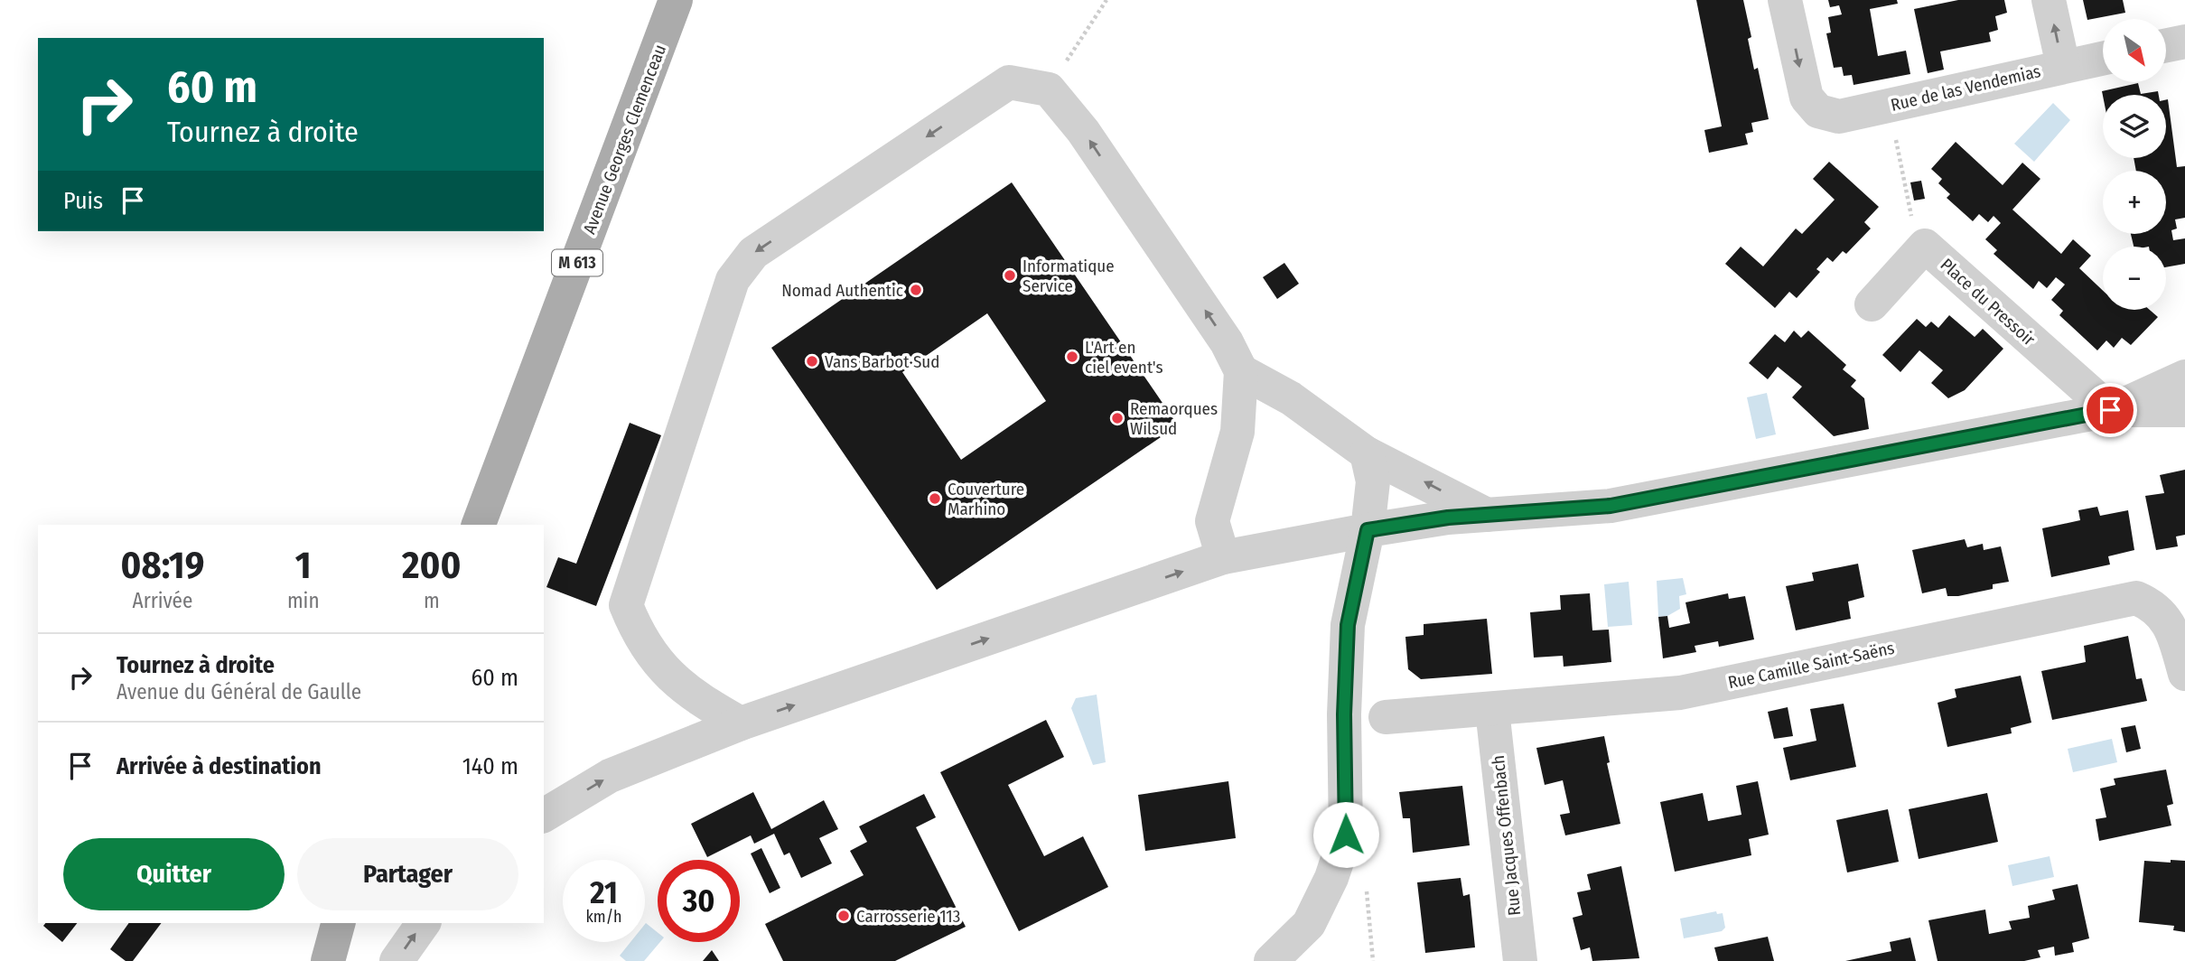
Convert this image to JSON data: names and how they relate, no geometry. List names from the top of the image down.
{
  "streets": {
    "main road": ["Avenue Georges Clemenceau", "M 613"],
    "street": [
      "Rue de las Vendemias",
      "Place du Pressoir",
      "Rue Camille Saint-Saëns",
      "Rue Jacques Offenbach"
    ]
  },
  "crossings": [
    ["Rue Camille Saint-Saëns", "Rue Jacques Offenbach"]
  ],
  "places": [
    "Informatique Service",
    "Nomad Authentic",
    "L'Art en ciel event's",
    "Vans Barbot Sud",
    "Remaorques Wilsud",
    "Couverture Marhino",
    "Carrosserie 113"
  ],
  "north": "bottom right",
  "page": {
    "map_buttons": ["+", "−"],
    "turn": ["60 m", "Tournez à droite"],
    "then": "Puis",
    "eta": [
      "08:19",
      "Arrivée",
      "1",
      "min",
      "200",
      "m"
    ],
    "list": [
      {
        "name": "Tournez à droite",
        "note": "Avenue du Général de Gaulle",
        "value": "60 m"
      },
      {
        "name": "Arrivée à destination",
        "value": "140 m"
      }
    ],
    "buttons": ["Quitter", "Partager"],
    "speed": "21 km/h",
    "limit": "30"
  }
}
